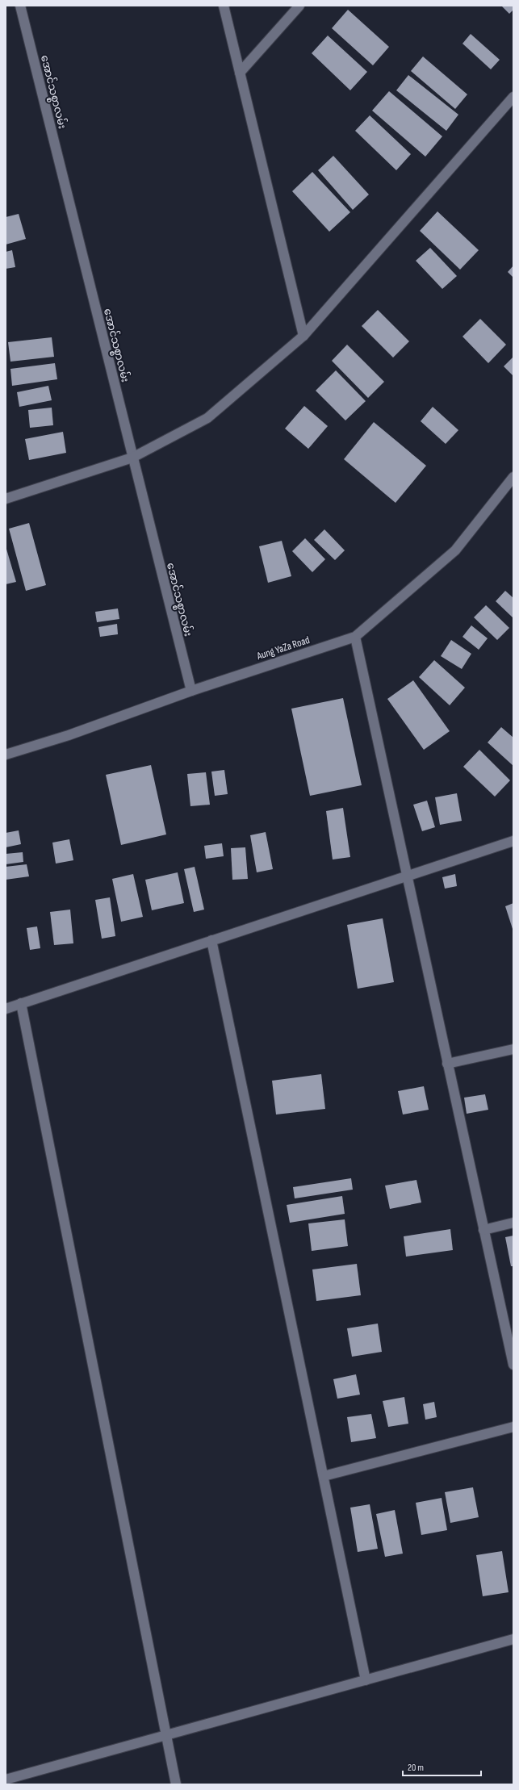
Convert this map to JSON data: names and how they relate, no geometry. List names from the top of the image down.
{
  "streets": {
    "street": ["အောင်သစ္စာလမ်း", "Aung YaZa Road"]
  },
  "crossings": [
    ["အောင်သစ္စာလမ်း", "Aung YaZa Road"]
  ],
  "scale_bar": "20 m"
}
